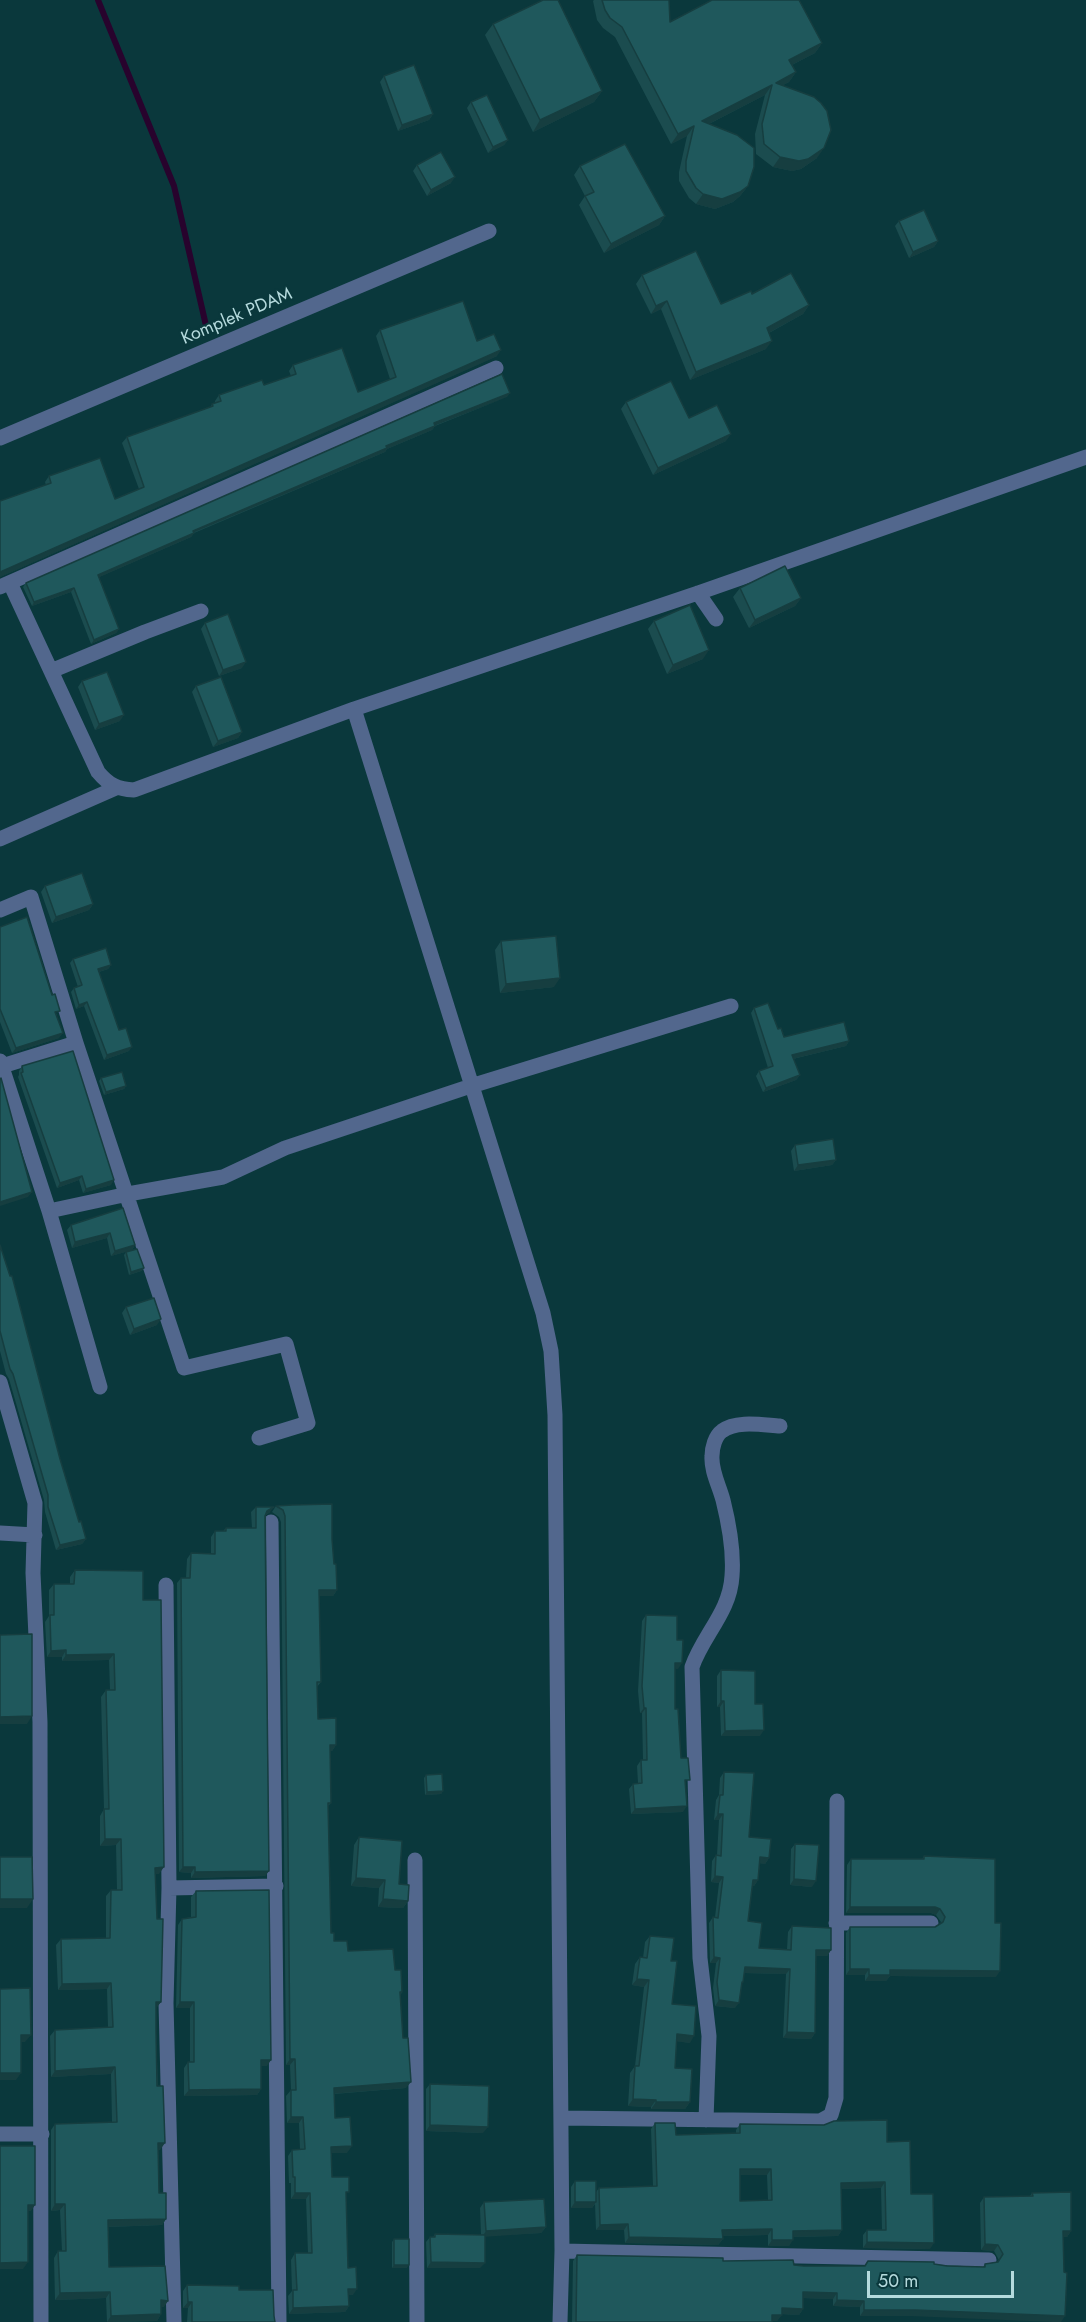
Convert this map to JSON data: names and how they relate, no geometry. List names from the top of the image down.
{
  "streets": {
    "street": ["Komplek PDAM"]
  },
  "scale_bar": "50 m"
}
